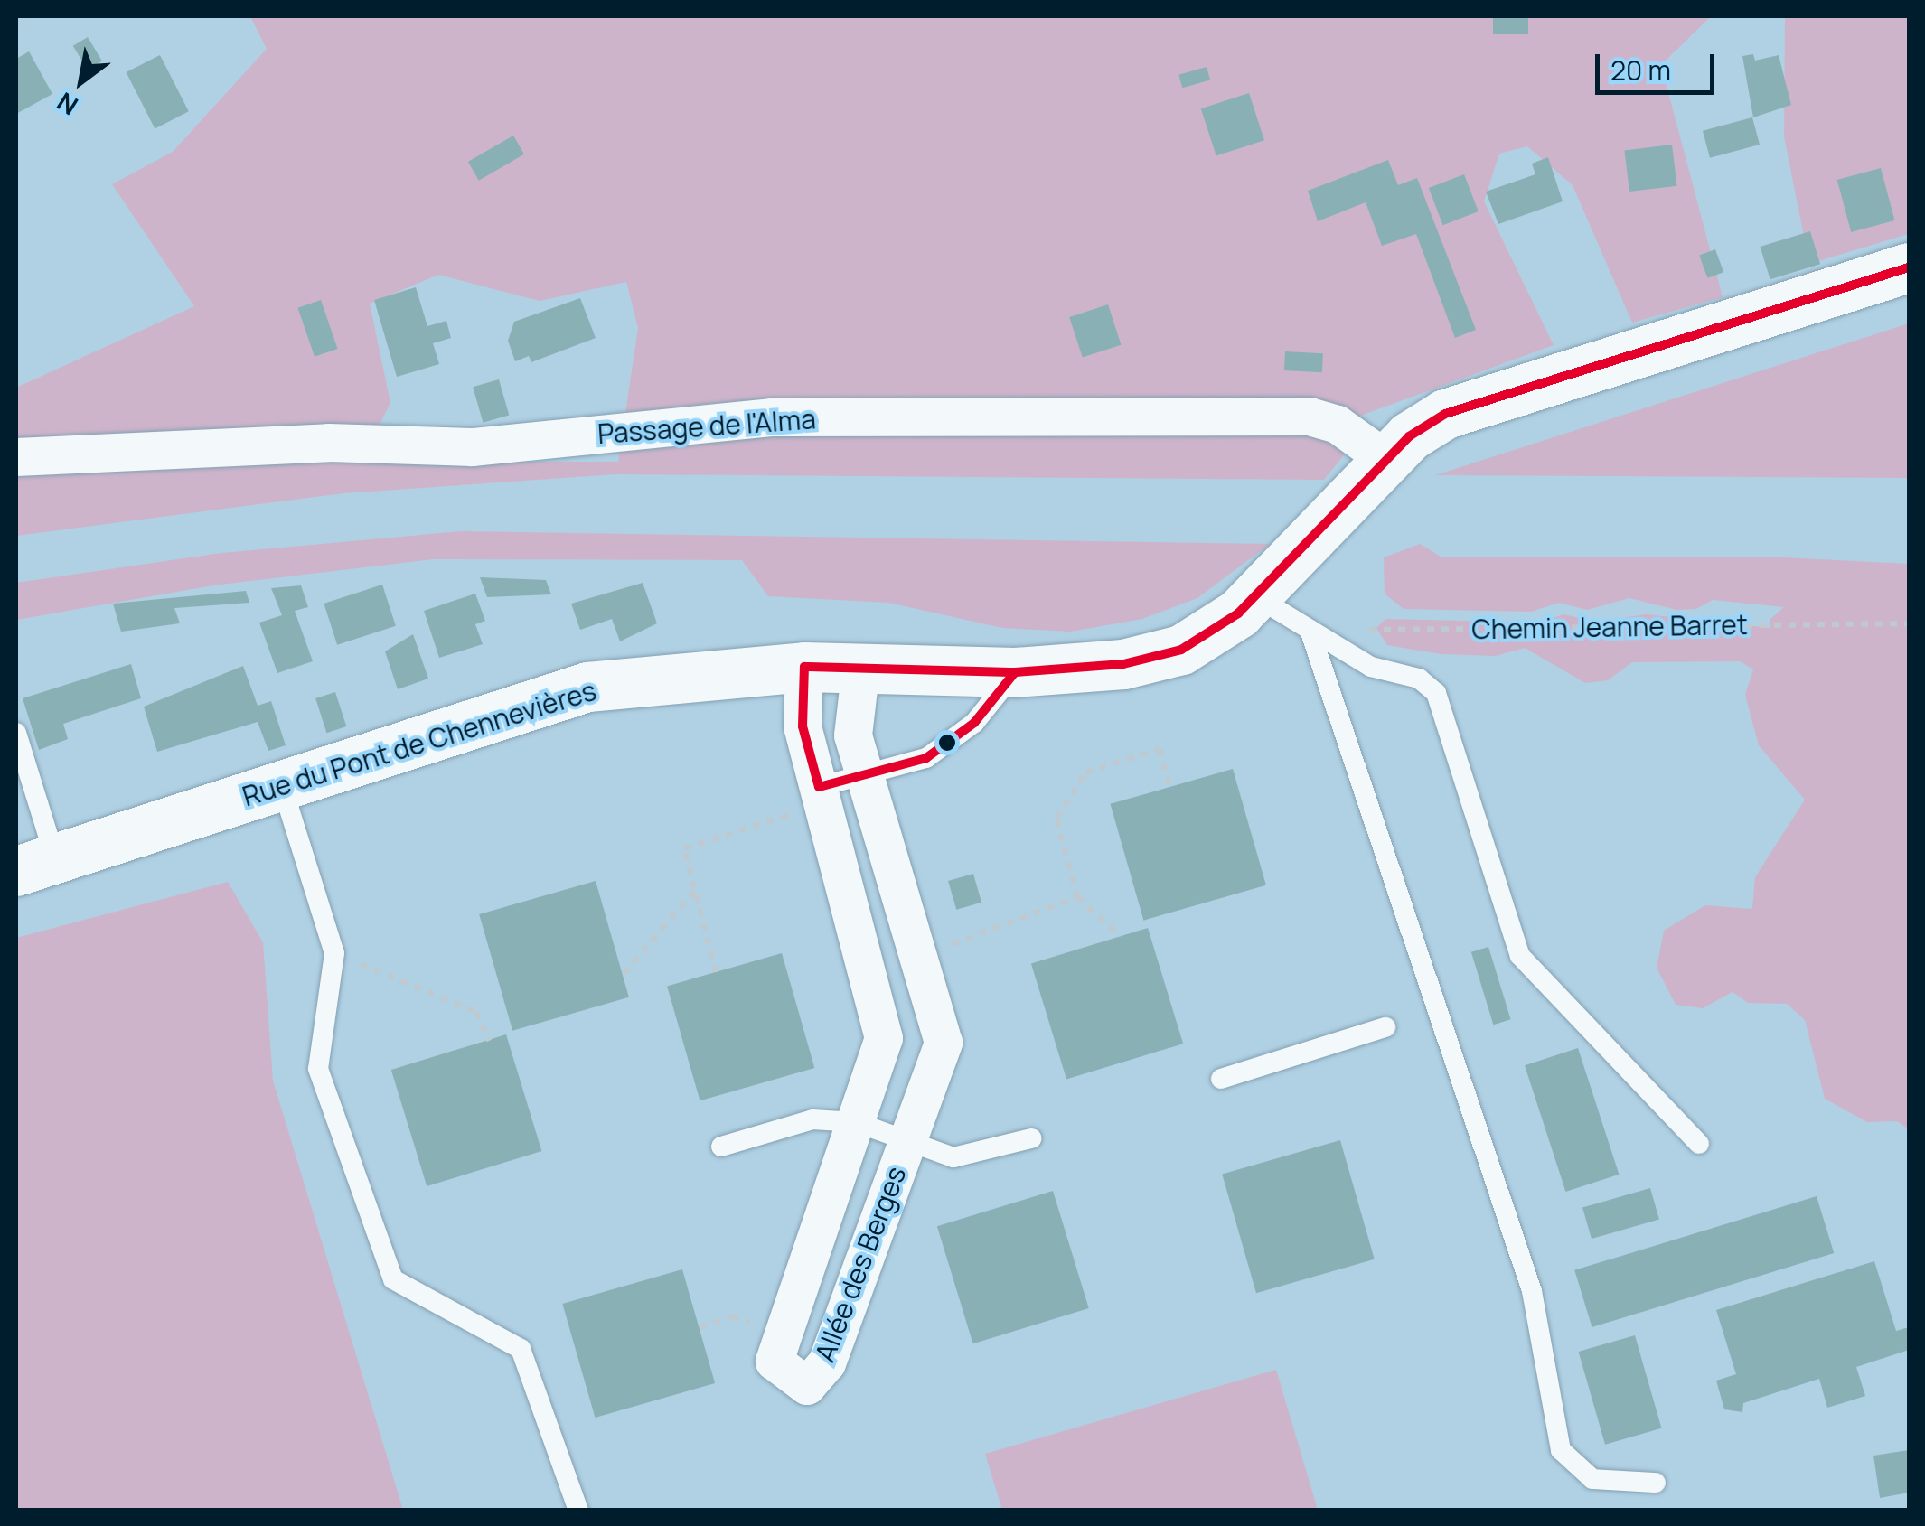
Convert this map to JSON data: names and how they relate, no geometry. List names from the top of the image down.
{
  "streets": {
    "main road": ["Rue du Pont de Chennevières"],
    "street": ["Passage de l'Alma", "Allée des Berges"],
    "path": ["Chemin Jeanne Barret"]
  },
  "crossings": [
    ["Passage de l'Alma", "Rue du Pont de Chennevières"],
    ["Rue du Pont de Chennevières", "Allée des Berges"]
  ],
  "scale_bar": "20 m",
  "north": "bottom left"
}
